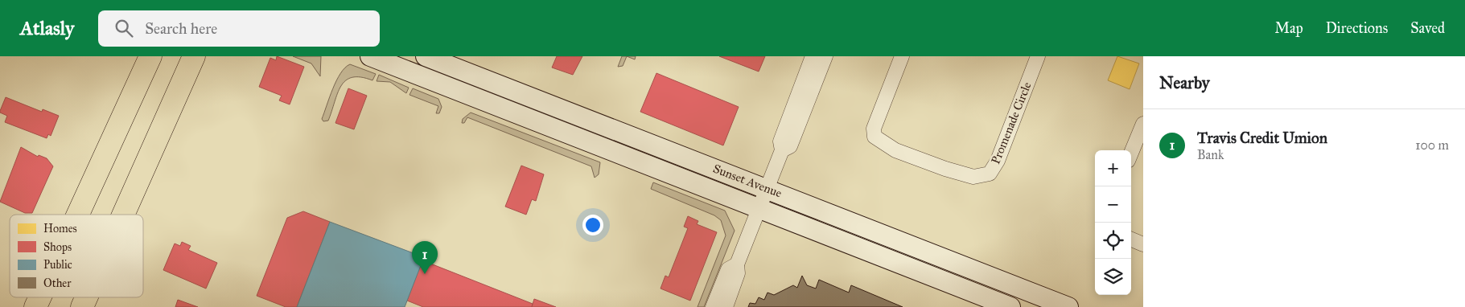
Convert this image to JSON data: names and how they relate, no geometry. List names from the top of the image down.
{
  "streets": {
    "main road": ["Sunset Avenue"],
    "street": ["Promenade Circle"]
  },
  "legend": [
    "Homes",
    "Shops",
    "Public",
    "Other"
  ],
  "page": {
    "header": "Atlasly",
    "search": "Search here",
    "nav": ["Map", "Directions", "Saved"],
    "heading": "Nearby",
    "list": [
      {
        "mark": "1",
        "name": "Travis Credit Umion",
        "note": "Bank",
        "value": "100 m"
      }
    ],
    "map_buttons": ["+", "−"],
    "pins": "1"
  }
}
